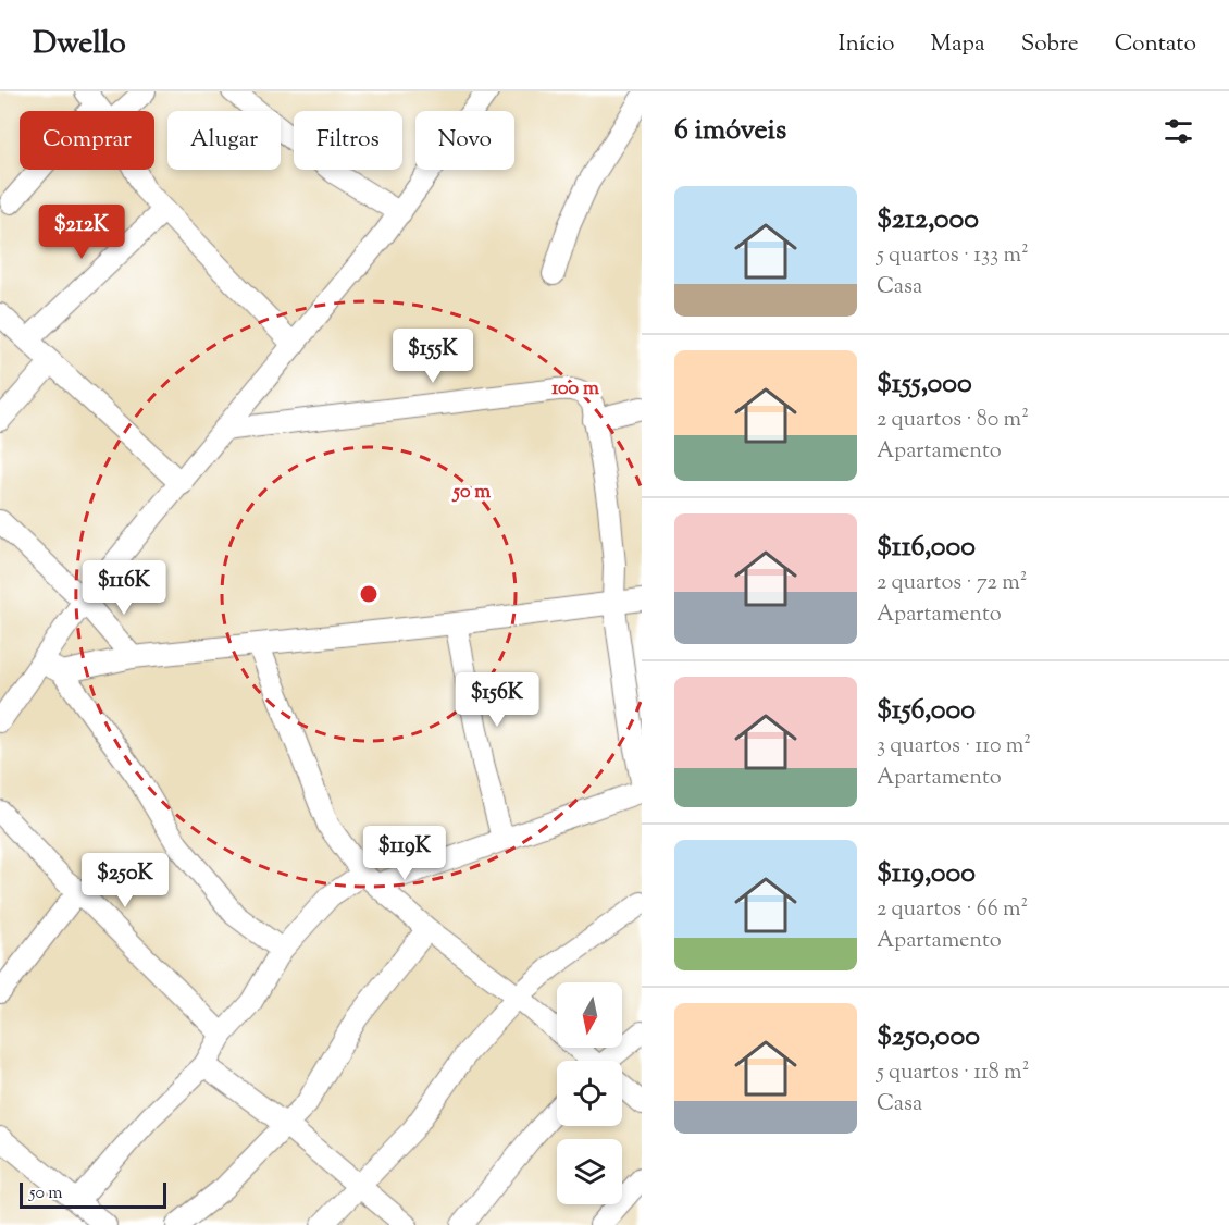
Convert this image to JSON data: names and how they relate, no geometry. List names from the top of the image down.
{
  "scale_bar": "50 m",
  "north": "bottom",
  "page": {
    "header": "Dwello",
    "nav": [
      "Início",
      "Mapa",
      "Sobre",
      "Contato"
    ],
    "heading": "6 imóveis",
    "chip": [
      "Comprar",
      "Alugar",
      "Filtros",
      "Novo"
    ],
    "list": [
      {
        "name": "$212,000",
        "note": "5 quartos · 133 m² · Casa"
      },
      {
        "name": "$155,000",
        "note": "2 quartos · 80 m² · Apartamento"
      },
      {
        "name": "$116,000",
        "note": "2 quartos · 72 m² · Apartamento"
      },
      {
        "name": "$156,000",
        "note": "3 quartos · 110 m² · Apartamento"
      },
      {
        "name": "$119,000",
        "note": "2 quartos · 66 m² · Apartamento"
      },
      {
        "name": "$250,000",
        "note": "5 quartos · 118 m² · Casa"
      }
    ],
    "price": [
      "$212K",
      "$155K",
      "$116K",
      "$156K",
      "$119K",
      "$250K"
    ],
    "scale": "50 m"
  },
  "rings": ["100 m", "50 m"]
}
